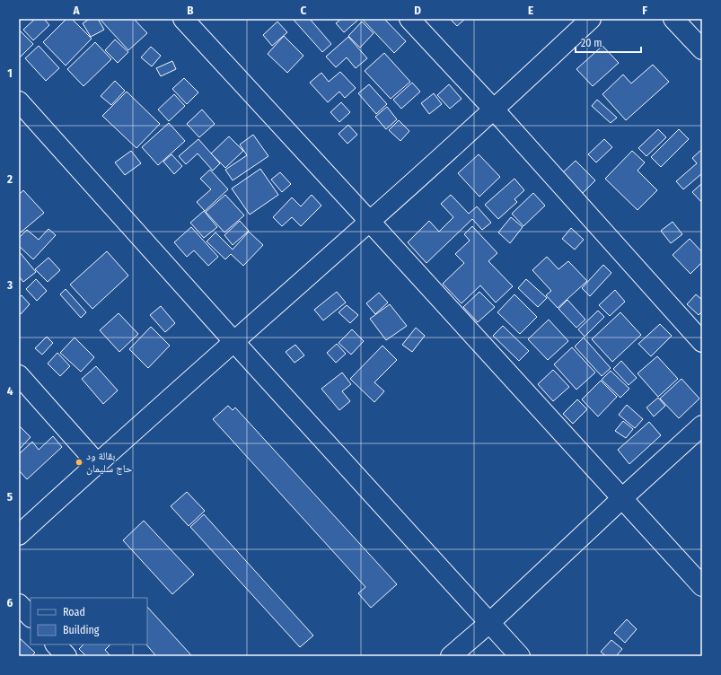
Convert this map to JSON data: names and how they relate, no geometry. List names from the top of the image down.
{
  "places": ["بقالة ود حاج سليمان"],
  "legend": ["Road", "Building"],
  "scale_bar": "20 m",
  "grid": {
    "columns": [
      "A",
      "B",
      "C",
      "D",
      "E",
      "F"
    ],
    "rows": [
      "1",
      "2",
      "3",
      "4",
      "5",
      "6"
    ]
  }
}
